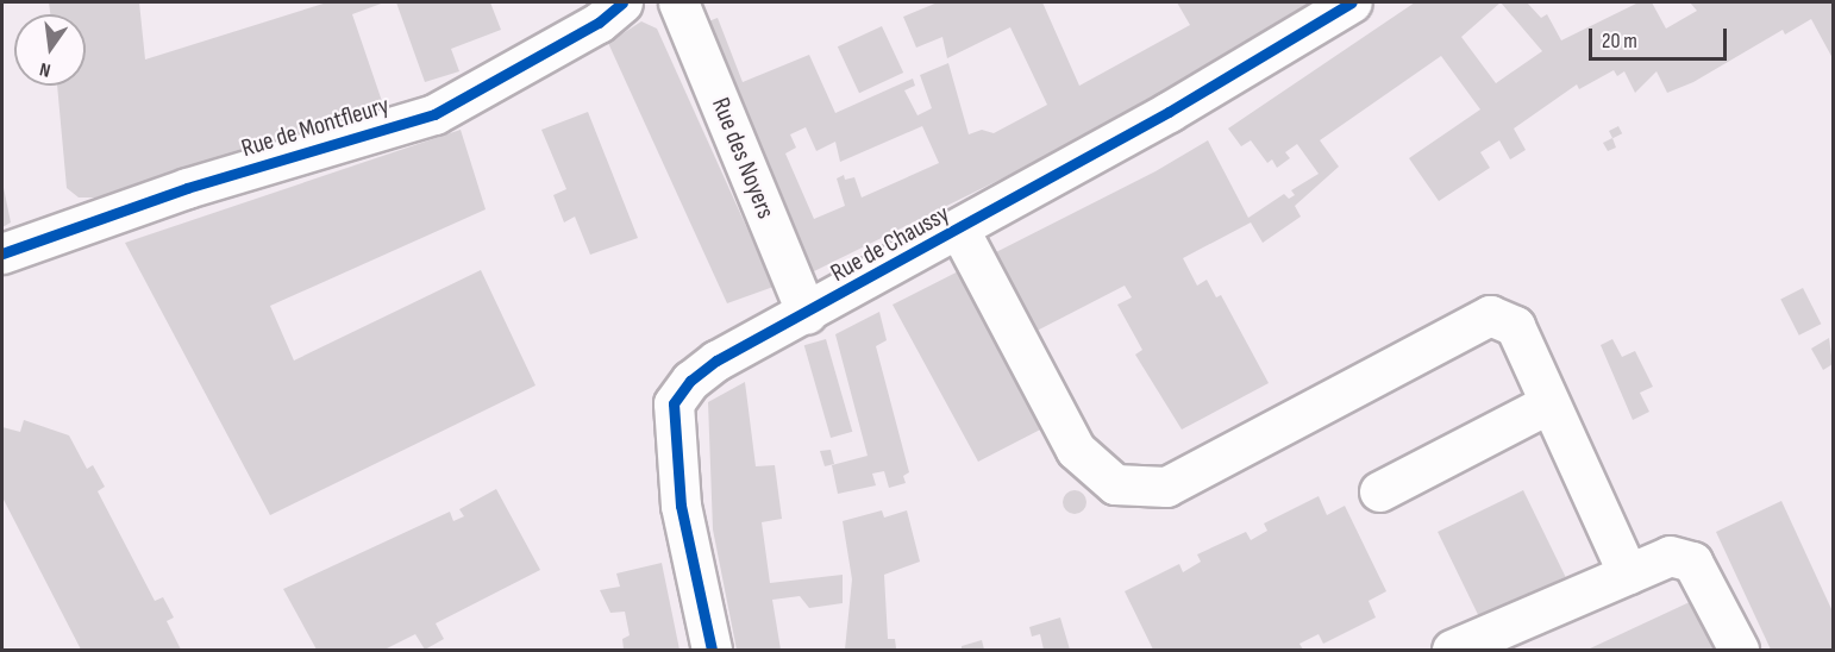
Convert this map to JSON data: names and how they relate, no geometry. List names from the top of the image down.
{
  "streets": {
    "street": ["Rue de Montfleury", "Rue des Noyers", "Rue de Chaussy"]
  },
  "crossings": [
    ["Rue des Noyers", "Rue de Chaussy"]
  ],
  "scale_bar": "20 m",
  "north": "bottom"
}
